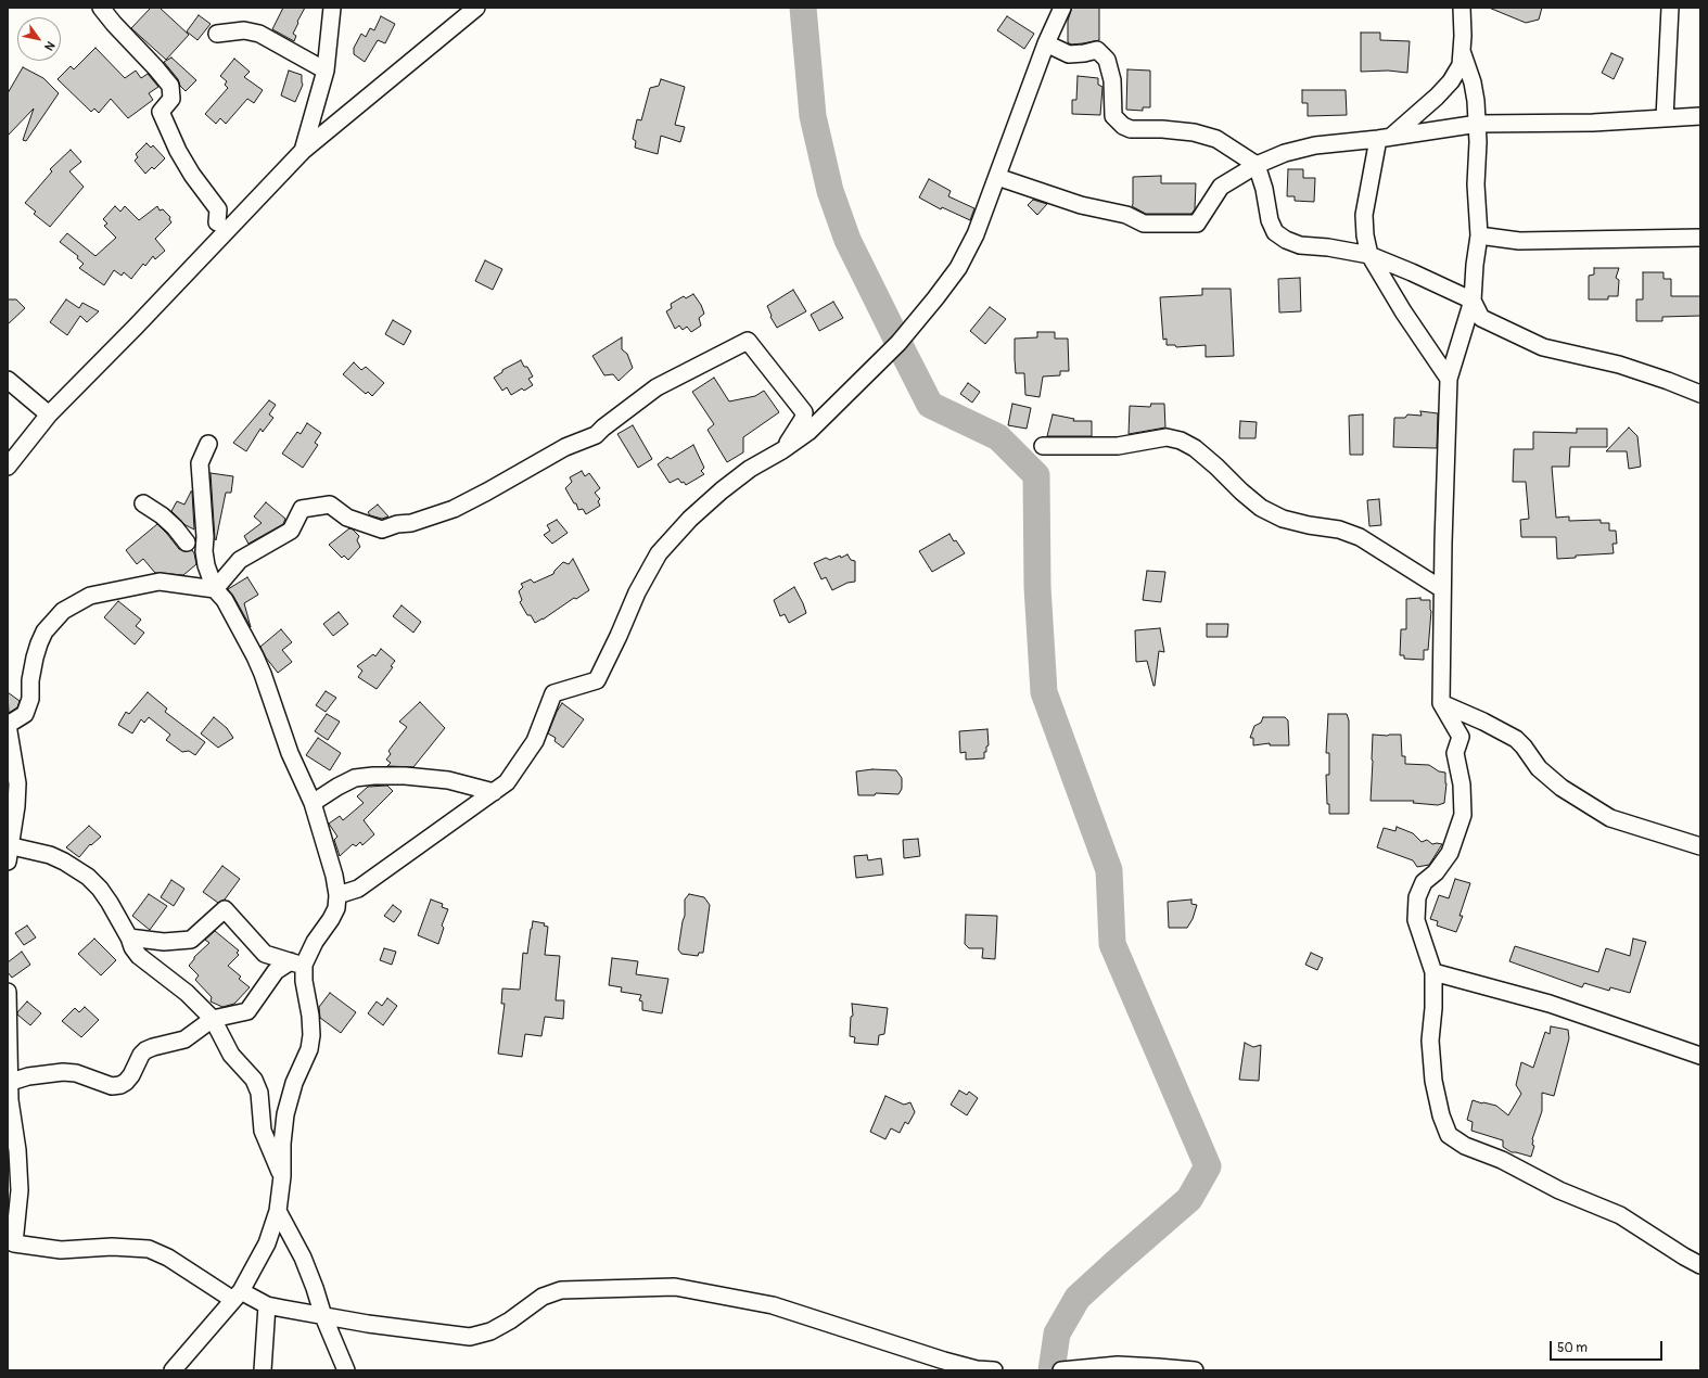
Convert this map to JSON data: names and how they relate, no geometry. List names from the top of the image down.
{
  "scale_bar": "50 m",
  "north": "bottom right"
}
